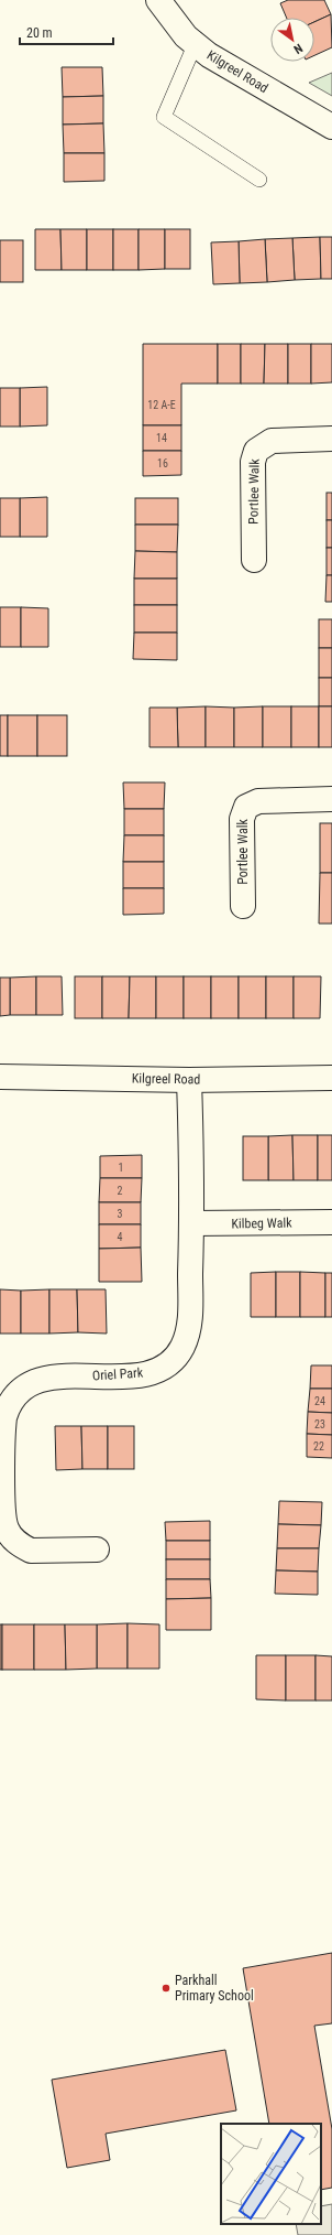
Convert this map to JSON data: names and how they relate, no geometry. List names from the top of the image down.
{
  "streets": {
    "street": [
      "Kilgreel Road",
      "Portlee Walk",
      "Kilbeg Walk",
      "Oriel Park"
    ]
  },
  "crossings": [
    ["Kilgreel Road", "Oriel Park"],
    ["Kilbeg Walk", "Oriel Park"]
  ],
  "places": ["Parkhall Primary School"],
  "house_numbers": [
    "12 A-E",
    "14",
    "16",
    "1",
    "2",
    "3",
    "4",
    "24",
    "23",
    "22"
  ],
  "scale_bar": "20 m",
  "north": "bottom right"
}
